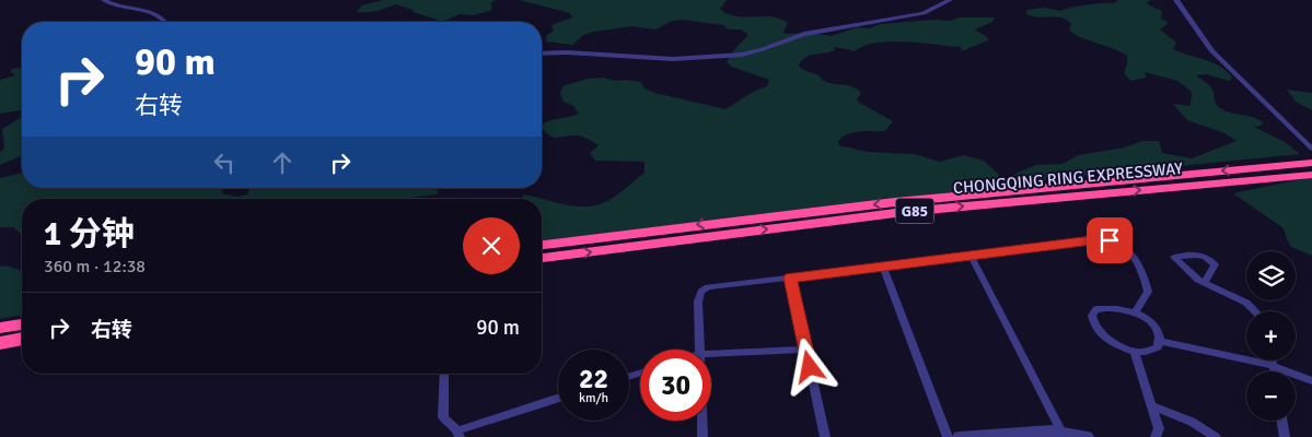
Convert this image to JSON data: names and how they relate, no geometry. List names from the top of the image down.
{
  "streets": {
    "highway": ["CHONGQING RING EXPRESSWAY", "G85"]
  },
  "page": {
    "turn": ["90 m", "右转"],
    "heading": ["1 分钟", "360 m · 12:38"],
    "map_buttons": ["+", "−"],
    "list": [
      {
        "name": "右转",
        "value": "90 m"
      }
    ],
    "speed": "22 km/h",
    "limit": "30"
  }
}
